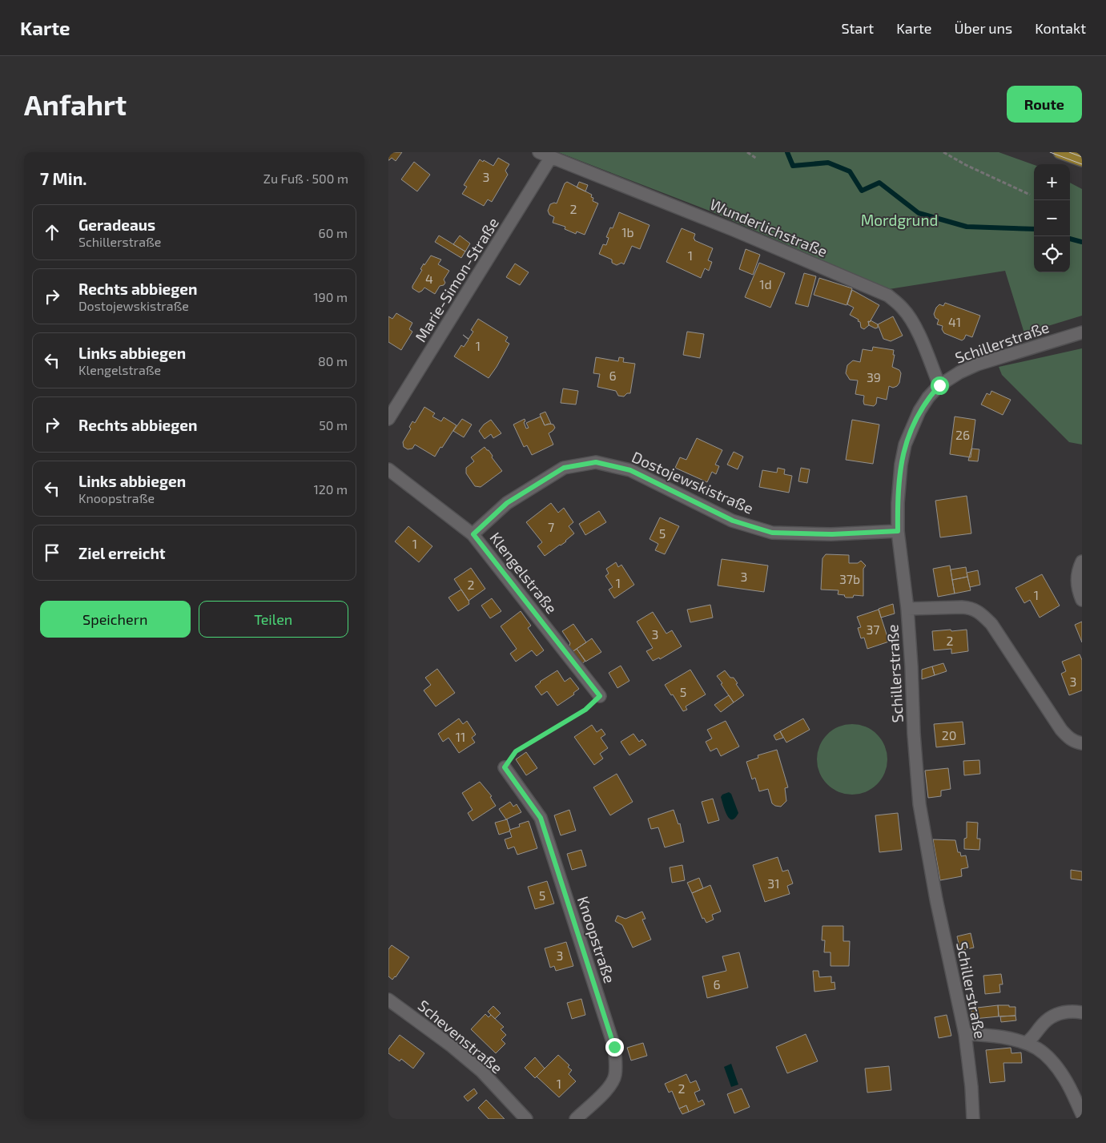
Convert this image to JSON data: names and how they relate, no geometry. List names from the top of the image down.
{
  "streets": {
    "street": [
      "Wunderlichstraße",
      "Marie-Simon-Straße",
      "Schillerstraße",
      "Dostojewskistraße",
      "Klengelstraße",
      "Knoopstraße",
      "Schevenstraße"
    ]
  },
  "crossings": [
    ["Wunderlichstraße", "Marie-Simon-Straße"],
    ["Wunderlichstraße", "Schillerstraße"],
    ["Schillerstraße", "Dostojewskistraße"],
    ["Dostojewskistraße", "Klengelstraße"]
  ],
  "parks": ["Mordgrund"],
  "house_numbers": [
    "3",
    "2",
    "1b",
    "1",
    "4",
    "1d",
    "41",
    "1",
    "6",
    "39",
    "26",
    "7",
    "5",
    "1",
    "3",
    "37b",
    "1",
    "2",
    "1",
    "37",
    "3",
    "2",
    "3",
    "5",
    "20",
    "11",
    "31",
    "5",
    "3",
    "6",
    "1",
    "2"
  ],
  "page": {
    "header": "Karte",
    "nav": [
      "Start",
      "Karte",
      "Über uns",
      "Kontakt"
    ],
    "buttons": [
      "Route",
      ["Speichern", "Teilen"]
    ],
    "title": "Anfahrt",
    "heading": ["7 Min.", "Zu Fuß · 500 m"],
    "map_buttons": ["+", "−"],
    "list": [
      ["Geradeaus", "Schillerstraße", "60 m"],
      ["Rechts abbiegen", "Dostojewskistraße", "190 m"],
      ["Links abbiegen", "Klengelstraße", "80 m"],
      ["Rechts abbiegen", "50 m"],
      ["Links abbiegen", "Knoopstraße", "120 m"],
      "Ziel erreicht"
    ]
  }
}
